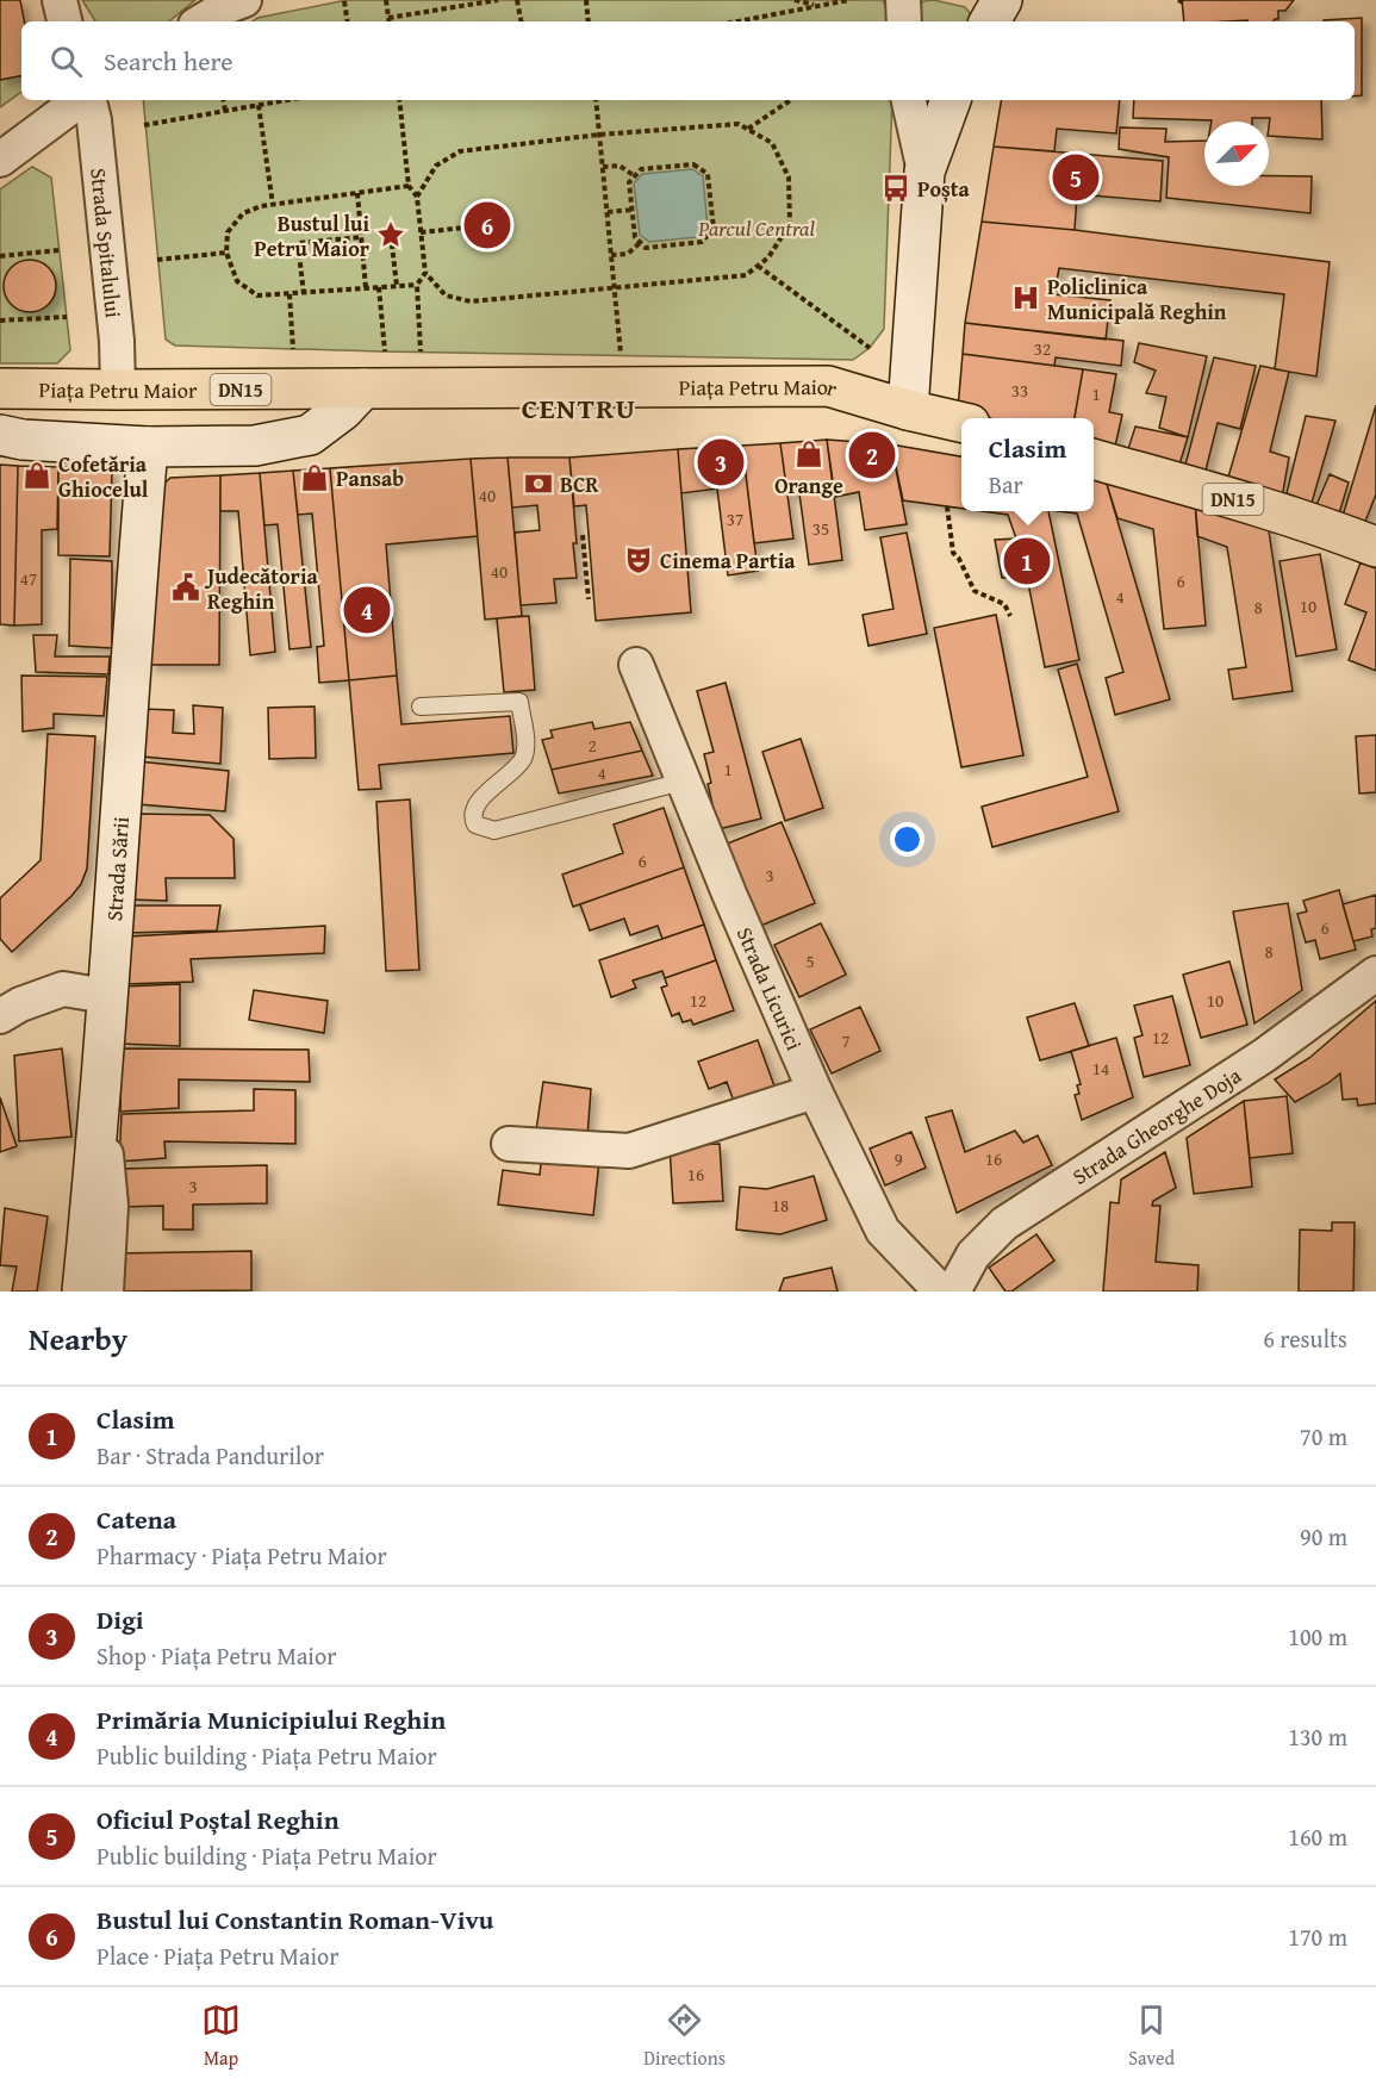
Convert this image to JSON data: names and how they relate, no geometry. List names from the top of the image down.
{
  "streets": {
    "highway": ["Piața Petru Maior", "DN15"],
    "street": [
      "Strada Spitalului",
      "Strada Sării",
      "Strada Licurici",
      "Strada Gheorghe Doja"
    ]
  },
  "crossings": [
    ["Strada Spitalului", "Piața Petru Maior"],
    ["Piața Petru Maior", "DN15"]
  ],
  "districts": ["CENTRU"],
  "parks": ["Parcul Central"],
  "places": {
    "bus stop": ["Poșta"],
    "place": ["Bustul lui Petru Maior"],
    "hospital": ["Policlinica Municipală Reghin"],
    "shop": ["Orange", "Cofetăria Ghiocelul", "Pansab"],
    "bank": ["BCR"],
    "theatre": ["Cinema Partia"],
    "public building": ["Judecătoria Reghin"]
  },
  "house_numbers": [
    "32",
    "33",
    "1",
    "40",
    "37",
    "35",
    "40",
    "47",
    "6",
    "4",
    "10",
    "8",
    "2",
    "1",
    "4",
    "6",
    "3",
    "6",
    "8",
    "5",
    "12",
    "10",
    "12",
    "7",
    "14",
    "9",
    "16",
    "16",
    "3",
    "18"
  ],
  "north": "top right",
  "page": {
    "search": "Search here",
    "pins": [
      "5",
      "6",
      "2",
      "3",
      "1",
      "4"
    ],
    "popup": ["Clasim", "Bar"],
    "heading": ["Nearby", "6 results"],
    "list": [
      {
        "mark": "1",
        "name": "Clasim",
        "note": "Bar · Strada Pandurilor",
        "value": "70 m"
      },
      {
        "mark": "2",
        "name": "Catena",
        "note": "Pharmacy · Piața Petru Maior",
        "value": "90 m"
      },
      {
        "mark": "3",
        "name": "Digi",
        "note": "Shop · Piața Petru Maior",
        "value": "100 m"
      },
      {
        "mark": "4",
        "name": "Primăria Municipiului Reghin",
        "note": "Public building · Piața Petru Maior",
        "value": "130 m"
      },
      {
        "mark": "5",
        "name": "Oficiul Poștal Reghin",
        "note": "Public building · Piața Petru Maior",
        "value": "160 m"
      },
      {
        "mark": "6",
        "name": "Bustul lui Constantin Roman-Vivu",
        "note": "Place · Piața Petru Maior",
        "value": "170 m"
      }
    ],
    "nav": ["Map", "Directions", "Saved"]
  }
}
